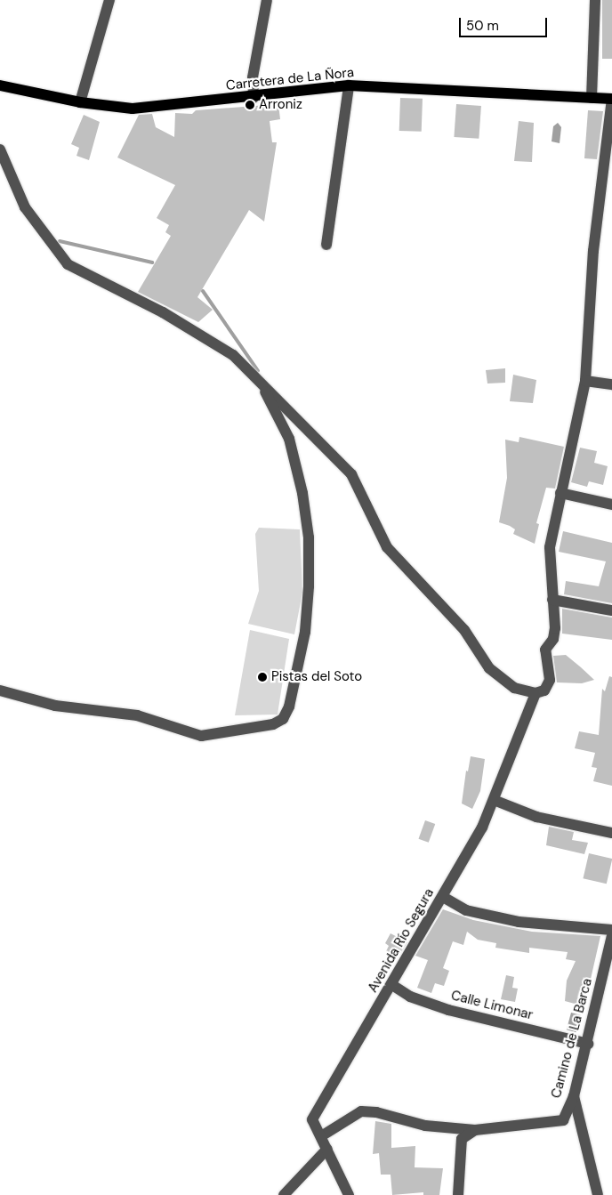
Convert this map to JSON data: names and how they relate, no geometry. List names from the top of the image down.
{
  "streets": {
    "main road": ["Carretera de La Ñora"],
    "street": ["Avenida Río Segura", "Calle Limonar", "Camino de La Barca"]
  },
  "crossings": [
    ["Avenida Río Segura", "Calle Limonar"],
    ["Calle Limonar", "Camino de La Barca"]
  ],
  "places": ["Arroniz", "Pistas del Soto"],
  "scale_bar": "50 m"
}
